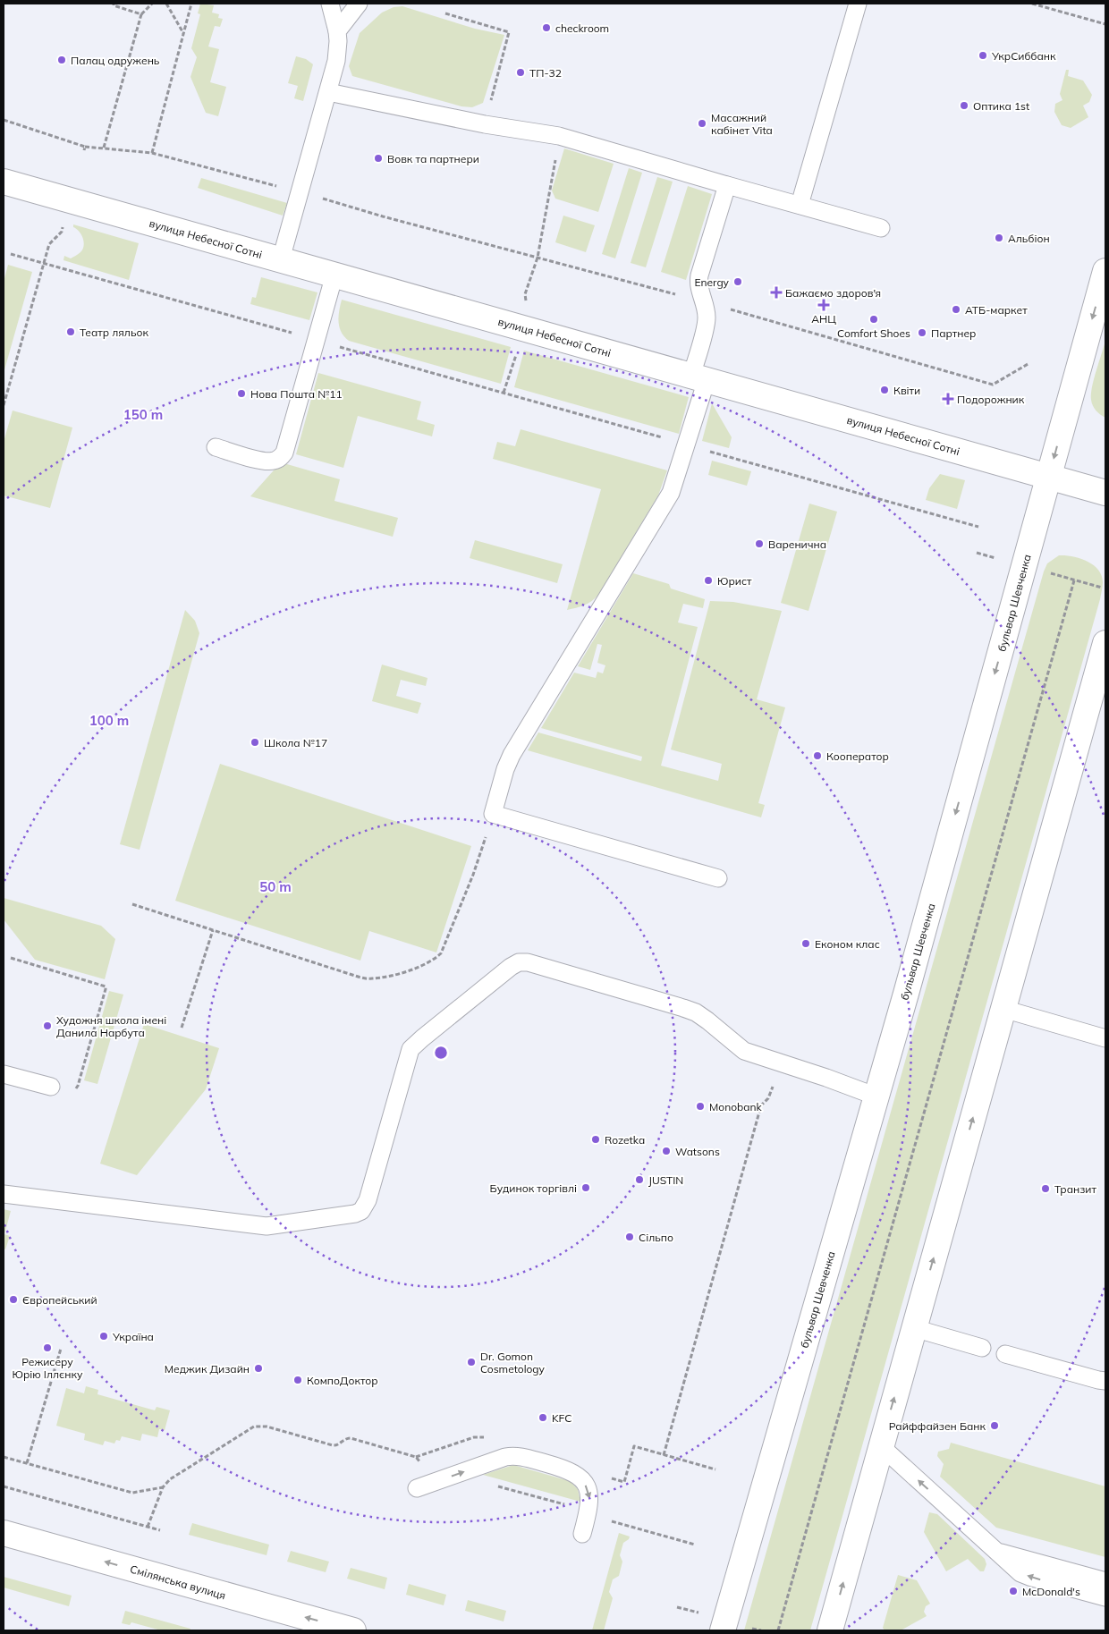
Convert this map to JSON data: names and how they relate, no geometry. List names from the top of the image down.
{
  "streets": {
    "main road": ["вулиця Небесної Сотні", "бульвар Шевченка", "Смілянська вулиця"]
  },
  "crossings": [
    ["вулиця Небесної Сотні", "бульвар Шевченка"]
  ],
  "one_way": ["Смілянська вулиця"],
  "places": {
    "other": [
      "checkroom",
      "УкрСиббанк",
      "Палац одружень",
      "ТП-32",
      "Оптика 1st",
      "Масажний кабінет Vita",
      "Вовк та партнери",
      "Альбіон",
      "Energy",
      "АТБ-маркет",
      "Comfort Shoes",
      "Театр ляльок",
      "Партнер",
      "Квіти",
      "Нова Пошта №11",
      "Варенична",
      "Юрист",
      "Школа №17",
      "Кооператор",
      "Економ клас",
      "Художня школа імені Данила Нарбута",
      "Monobank",
      "Rozetka",
      "Watsons",
      "JUSTIN",
      "Будинок торгівлі",
      "Транзит",
      "Сільпо",
      "Європейський",
      "Україна",
      "Режисеру Юрію Іллєнку",
      "Dr. Gomon Cosmetology",
      "Меджик Дизайн",
      "КомпоДоктор",
      "KFC",
      "Райффайзен Банк",
      "McDonald's"
    ],
    "health": ["Бажаємо здоров'я", "АНЦ", "Подорожник"]
  },
  "rings": ["150 m", "100 m", "50 m"]
}
